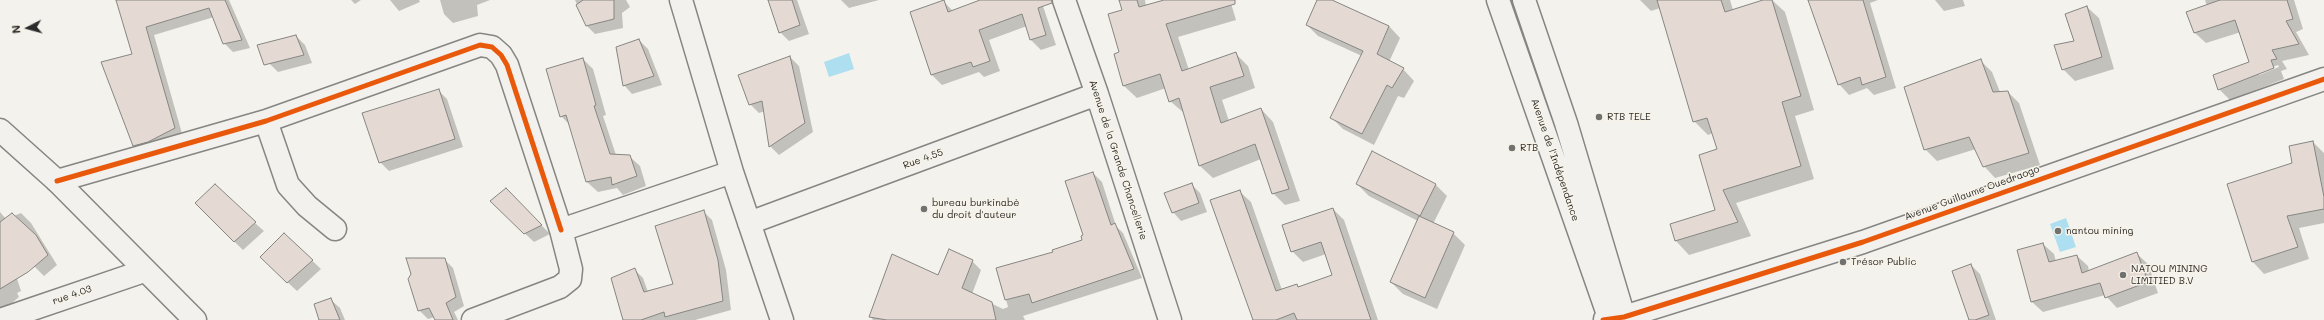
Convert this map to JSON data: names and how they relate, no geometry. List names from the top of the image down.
{
  "streets": {
    "main road": [
      "Rue 4.55",
      "Avenue de la Grande Chancellerie",
      "Avenue de l'Indépendance",
      "Avenue Guillaume Ouedraogo",
      "rue 4.03"
    ]
  },
  "crossings": [
    ["Rue 4.55", "Avenue de la Grande Chancellerie"],
    ["Avenue de l'Indépendance", "Avenue Guillaume Ouedraogo"]
  ],
  "places": [
    "RTB TELE",
    "RTB",
    "bureau burkinabè du droit d'auteur",
    "nantou mining",
    "Trésor Public",
    "NATOU MINING LIMITIED B.V"
  ],
  "north": "left"
}
